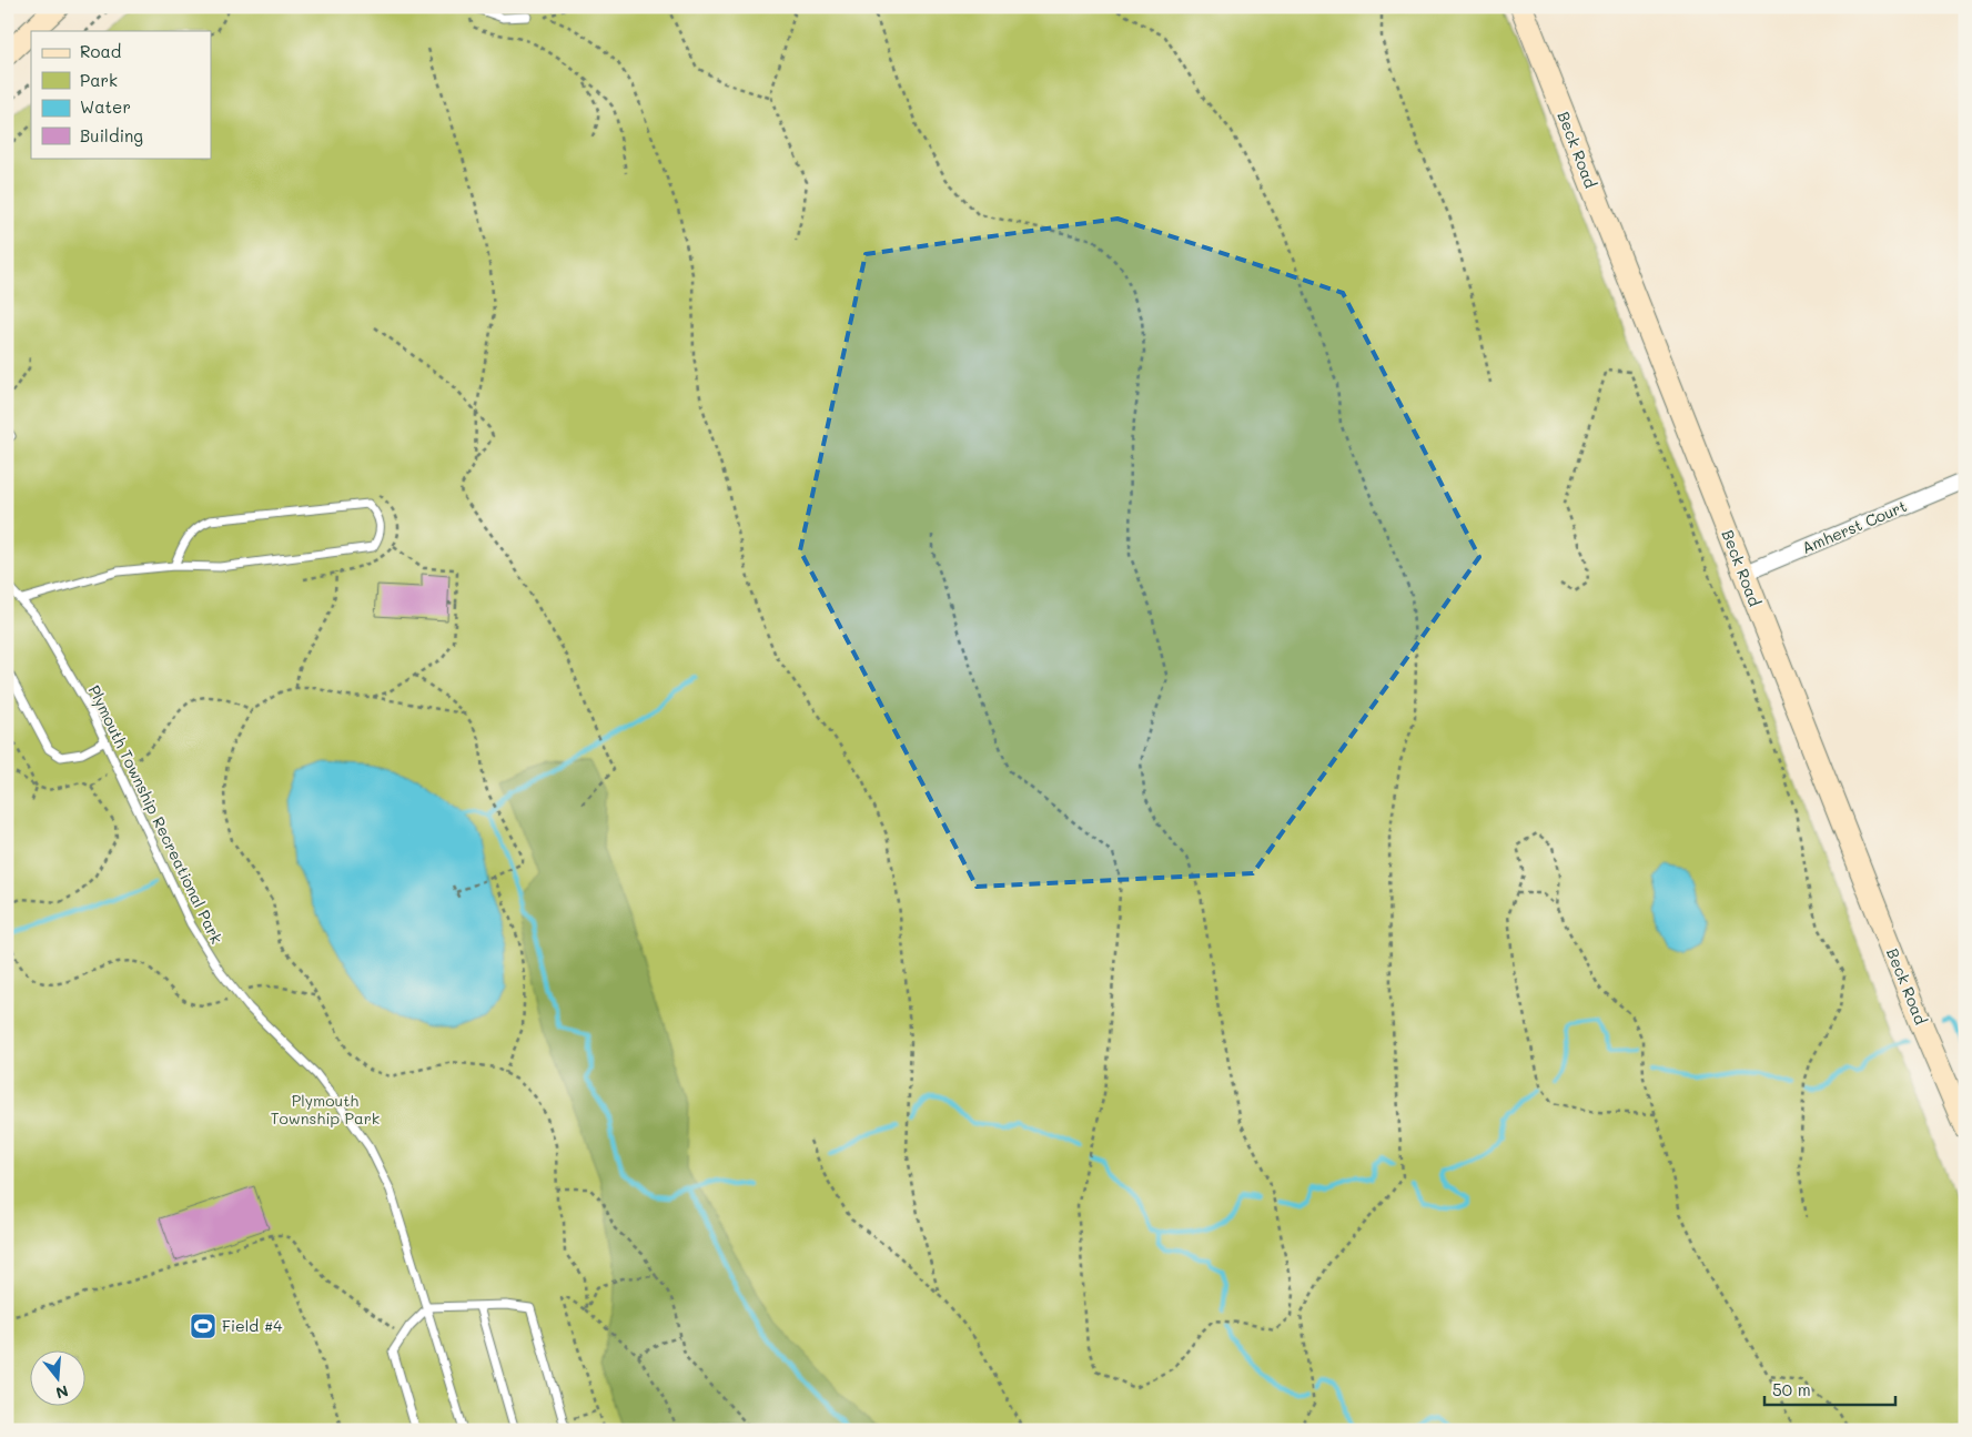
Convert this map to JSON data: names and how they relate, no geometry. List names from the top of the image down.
{
  "streets": {
    "main road": ["Beck Road"],
    "street": ["Amherst Court"],
    "lane": ["Plymouth Township Recreational Park"]
  },
  "crossings": [
    ["Beck Road", "Amherst Court"]
  ],
  "parks": ["Plymouth Township Park"],
  "places": {
    "sports": ["Field #4"]
  },
  "legend": [
    "Road",
    "Park",
    "Water",
    "Building"
  ],
  "scale_bar": "50 m",
  "north": "bottom"
}
